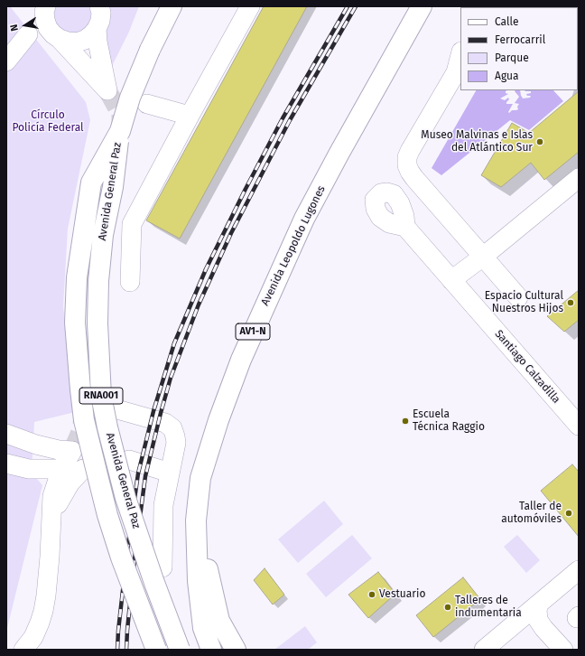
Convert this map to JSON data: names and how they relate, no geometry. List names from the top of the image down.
{
  "streets": {
    "highway": [
      "Avenida General Paz",
      "Avenida Leopoldo Lugones",
      "AV1-N",
      "RNA001"
    ],
    "street": ["Santiago Calzadilla"]
  },
  "parks": ["Círculo Policía Federal"],
  "places": [
    "Museo Malvinas e Islas del Atlántico Sur",
    "Espacio Cultural Nuestros Hijos",
    "Escuela Técnica Raggio",
    "Taller de automóviles",
    "Vestuario",
    "Talleres de indumentaria"
  ],
  "legend": [
    "Calle",
    "Ferrocarril",
    "Parque",
    "Agua"
  ],
  "north": "left"
}
